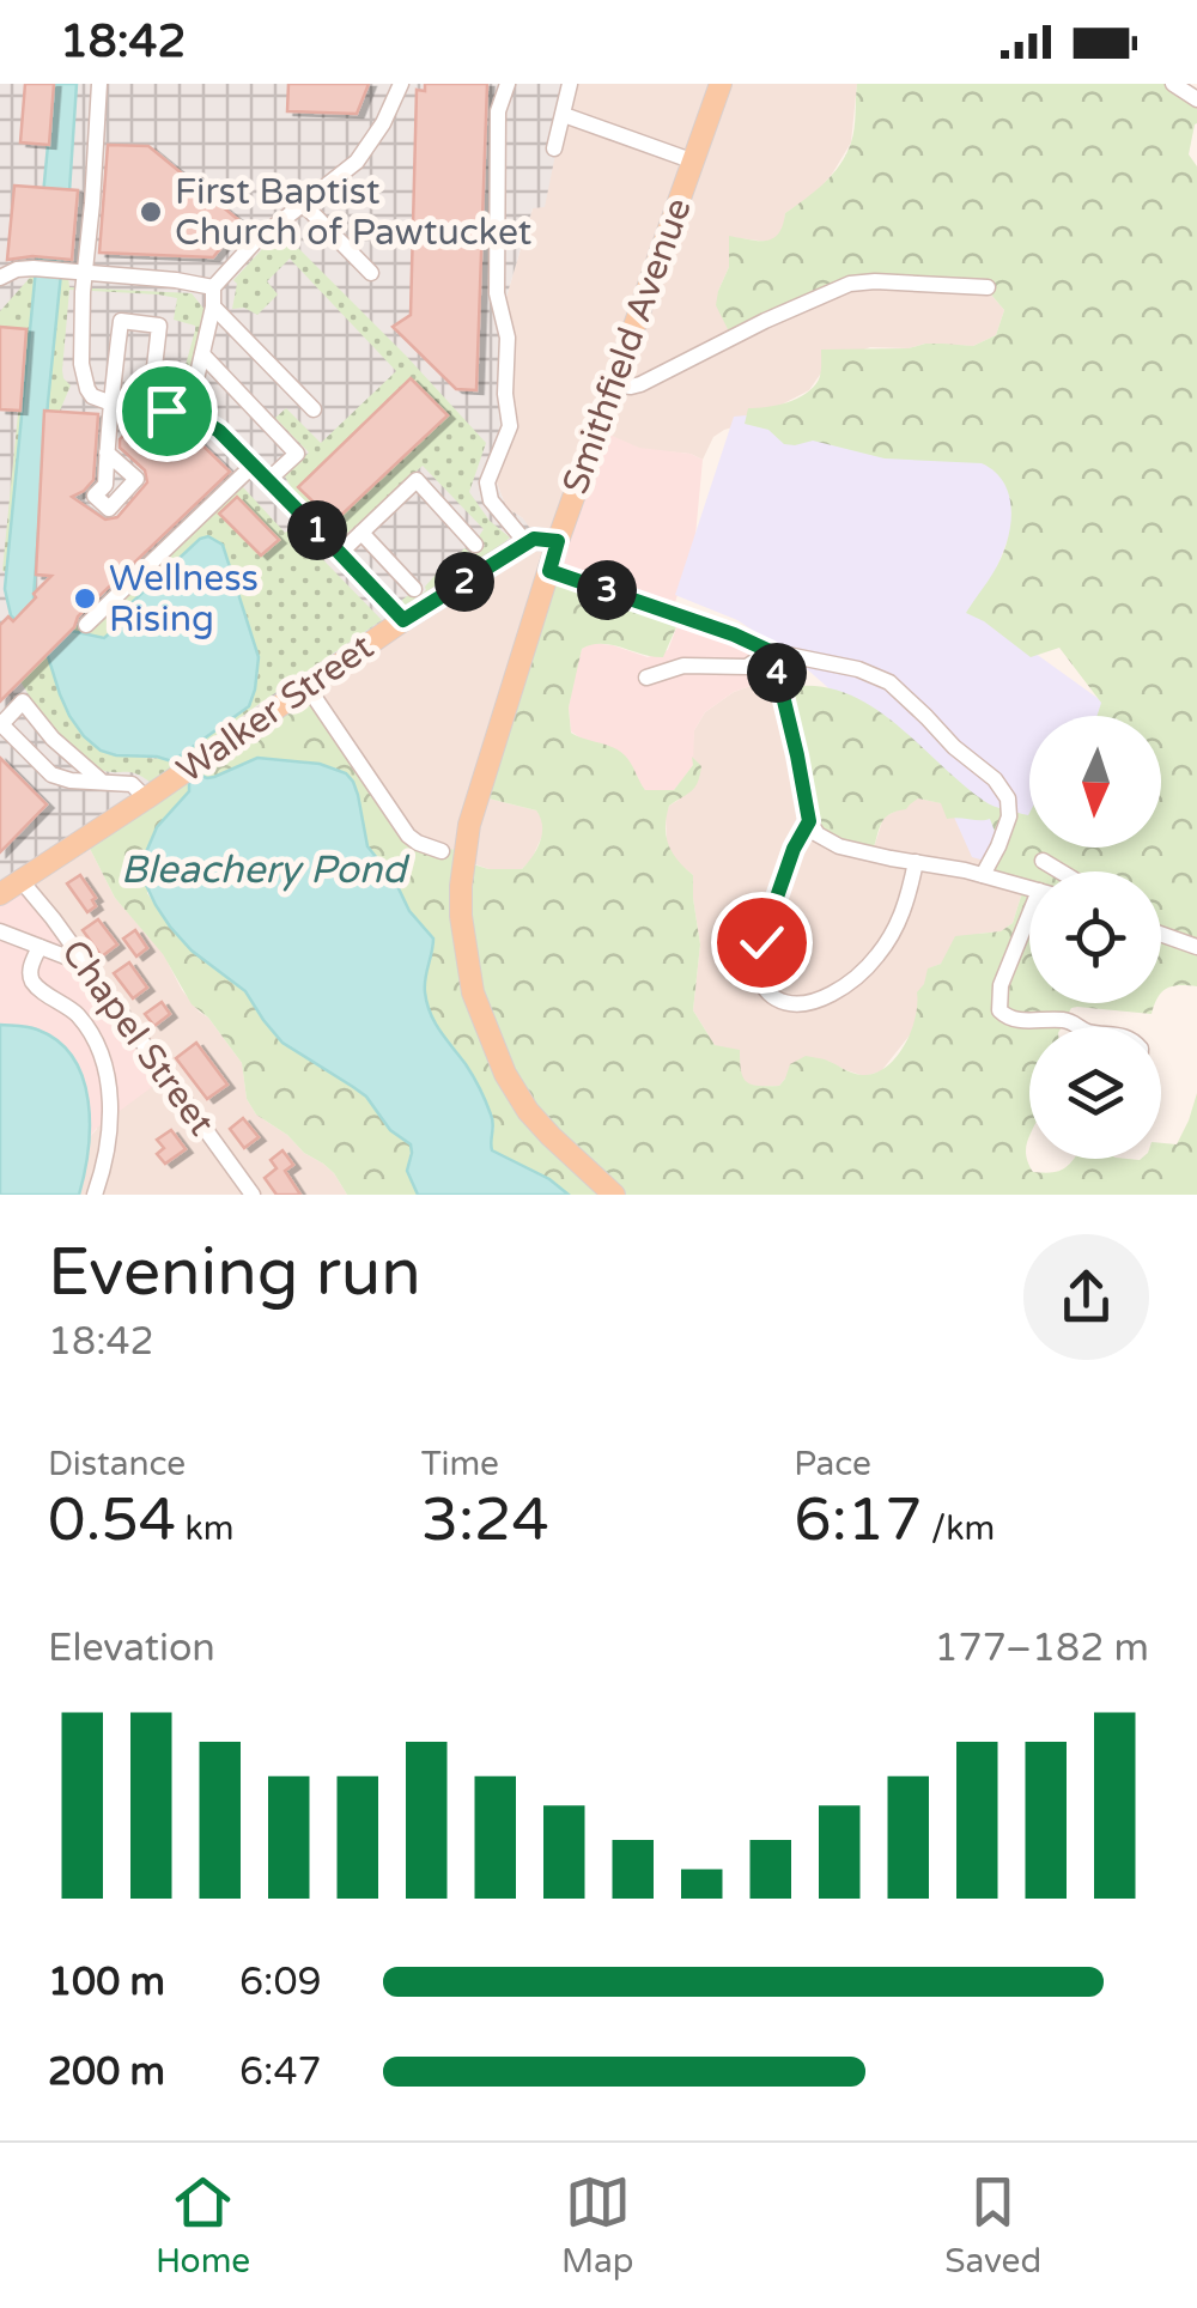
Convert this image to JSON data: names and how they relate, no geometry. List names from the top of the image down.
{
  "streets": {
    "main road": ["Smithfield Avenue", "Walker Street"],
    "street": ["Chapel Street"]
  },
  "crossings": [
    ["Smithfield Avenue", "Walker Street"],
    ["Walker Street", "Chapel Street"]
  ],
  "water": ["Bleachery Pond"],
  "places": ["First Baptist Church of Pawtucket", "Wellness Rising"],
  "north": "bottom",
  "page": {
    "status": "18:42",
    "pins": [
      "1",
      "2",
      "3",
      "4"
    ],
    "heading": ["Evening run", "18:42"],
    "stats": [
      ["Distance", "0.54 km"],
      ["Time", "3:24"],
      ["Pace", "6:17 /km"]
    ],
    "chart": ["Elevation", "177–182 m"],
    "list": [
      {
        "name": "100 m",
        "note": "6:09"
      },
      {
        "name": "200 m",
        "note": "6:47"
      }
    ],
    "tabs": ["Home", "Map", "Saved"]
  }
}
